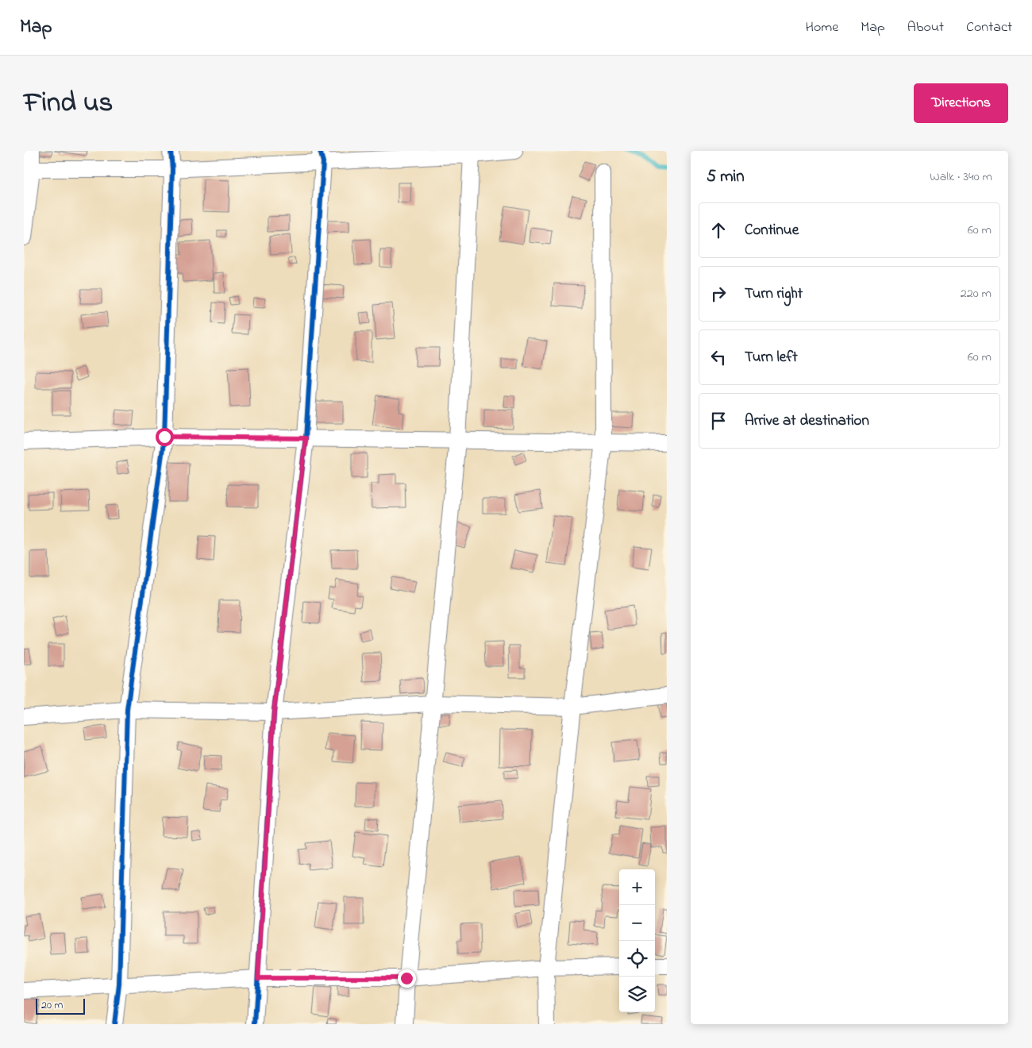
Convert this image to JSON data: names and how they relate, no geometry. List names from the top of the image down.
{
  "scale_bar": "20 m",
  "page": {
    "header": "Map",
    "nav": [
      "Home",
      "Map",
      "About",
      "Contact"
    ],
    "title": "Find us",
    "buttons": "Directions",
    "heading": ["5 min", "Walk · 340 m"],
    "list": [
      ["Continue", "60 m"],
      ["Turn right", "220 m"],
      ["Turn left", "60 m"],
      "Arrive at destination"
    ],
    "map_buttons": ["+", "−"],
    "scale": "20 m"
  }
}
